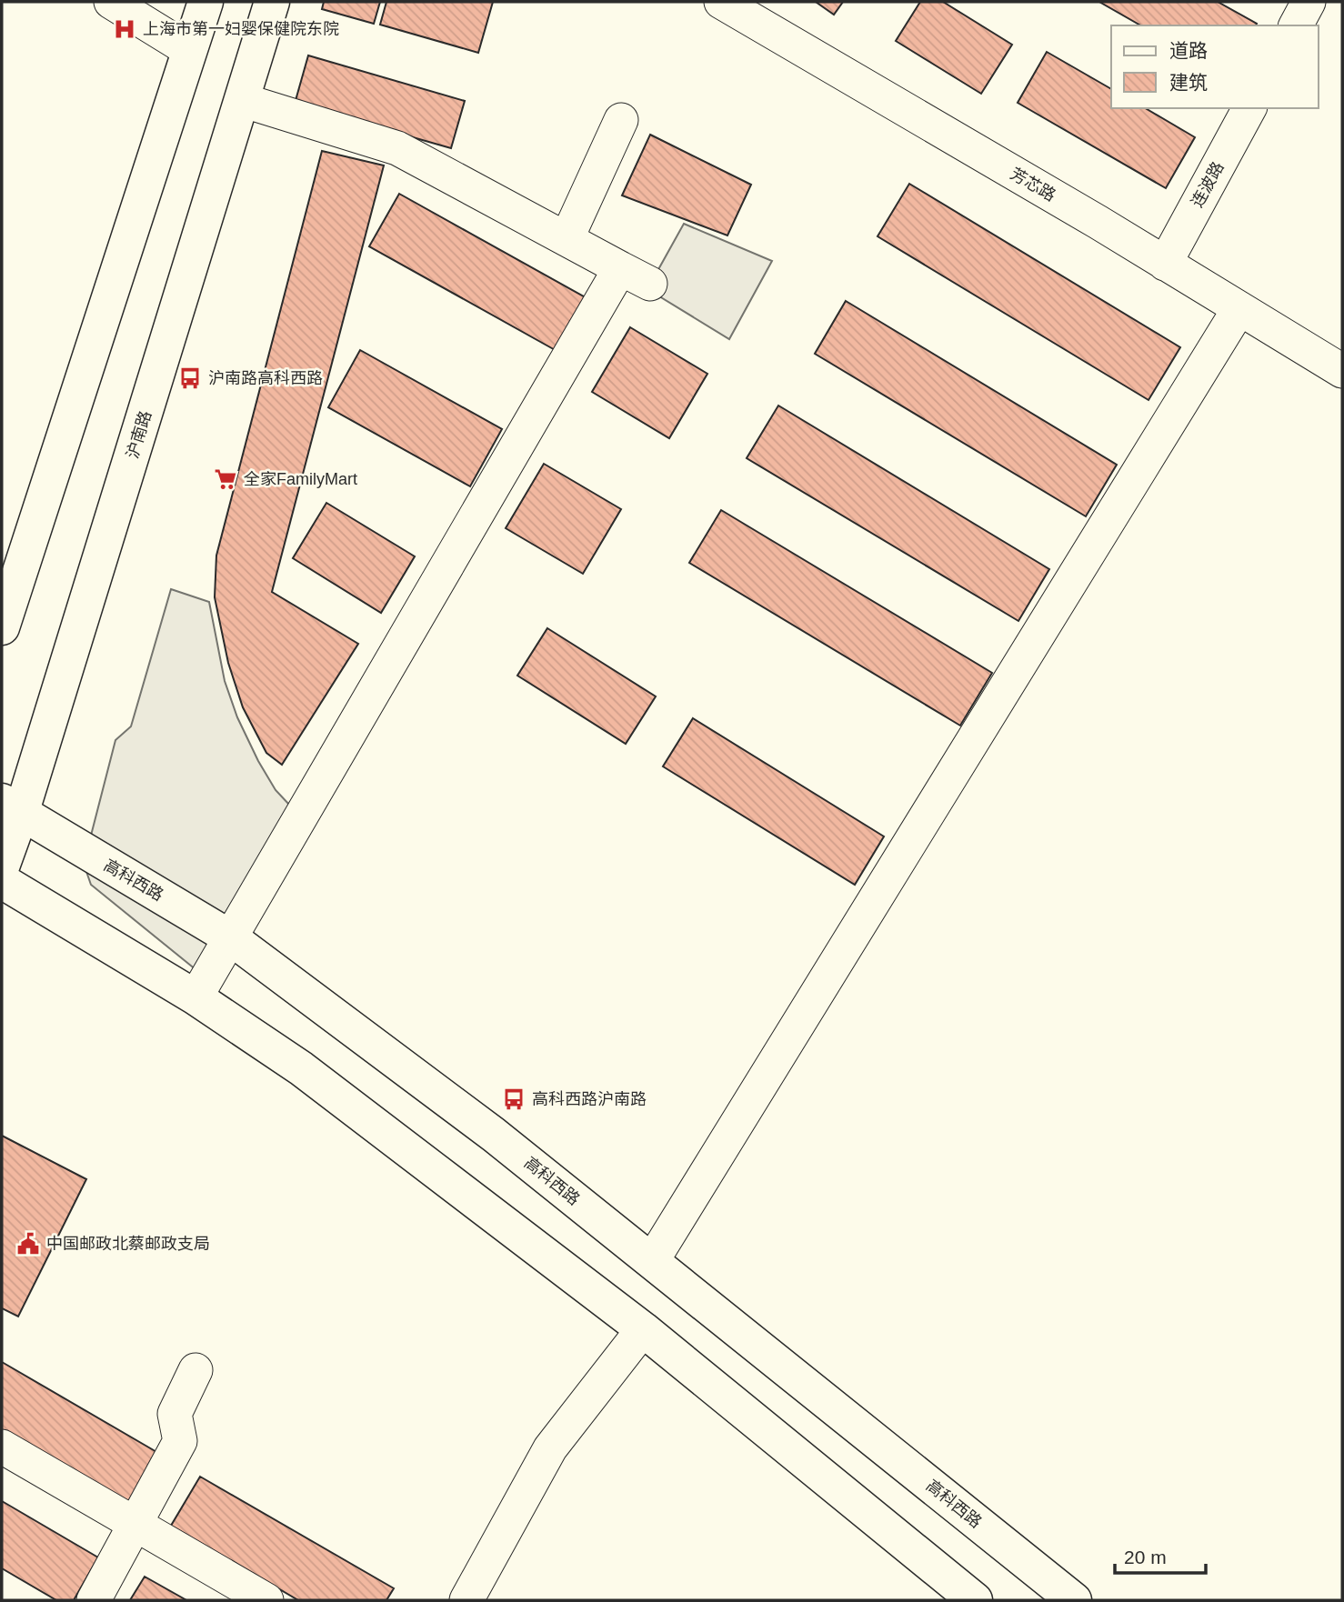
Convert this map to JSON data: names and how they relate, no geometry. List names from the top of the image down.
{
  "streets": {
    "main road": ["沪南路", "高科西路"],
    "street": ["芳芯路", "连波路"]
  },
  "crossings": [
    ["芳芯路", "连波路"],
    ["沪南路", "高科西路"]
  ],
  "places": {
    "hospital": ["上海市第一妇婴保健院东院"],
    "bus stop": ["沪南路高科西路", "高科西路沪南路"],
    "supermarket": ["全家FamilyMart"],
    "public building": ["中国邮政北蔡邮政支局"]
  },
  "legend": ["道路", "建筑"],
  "scale_bar": "20 m"
}
